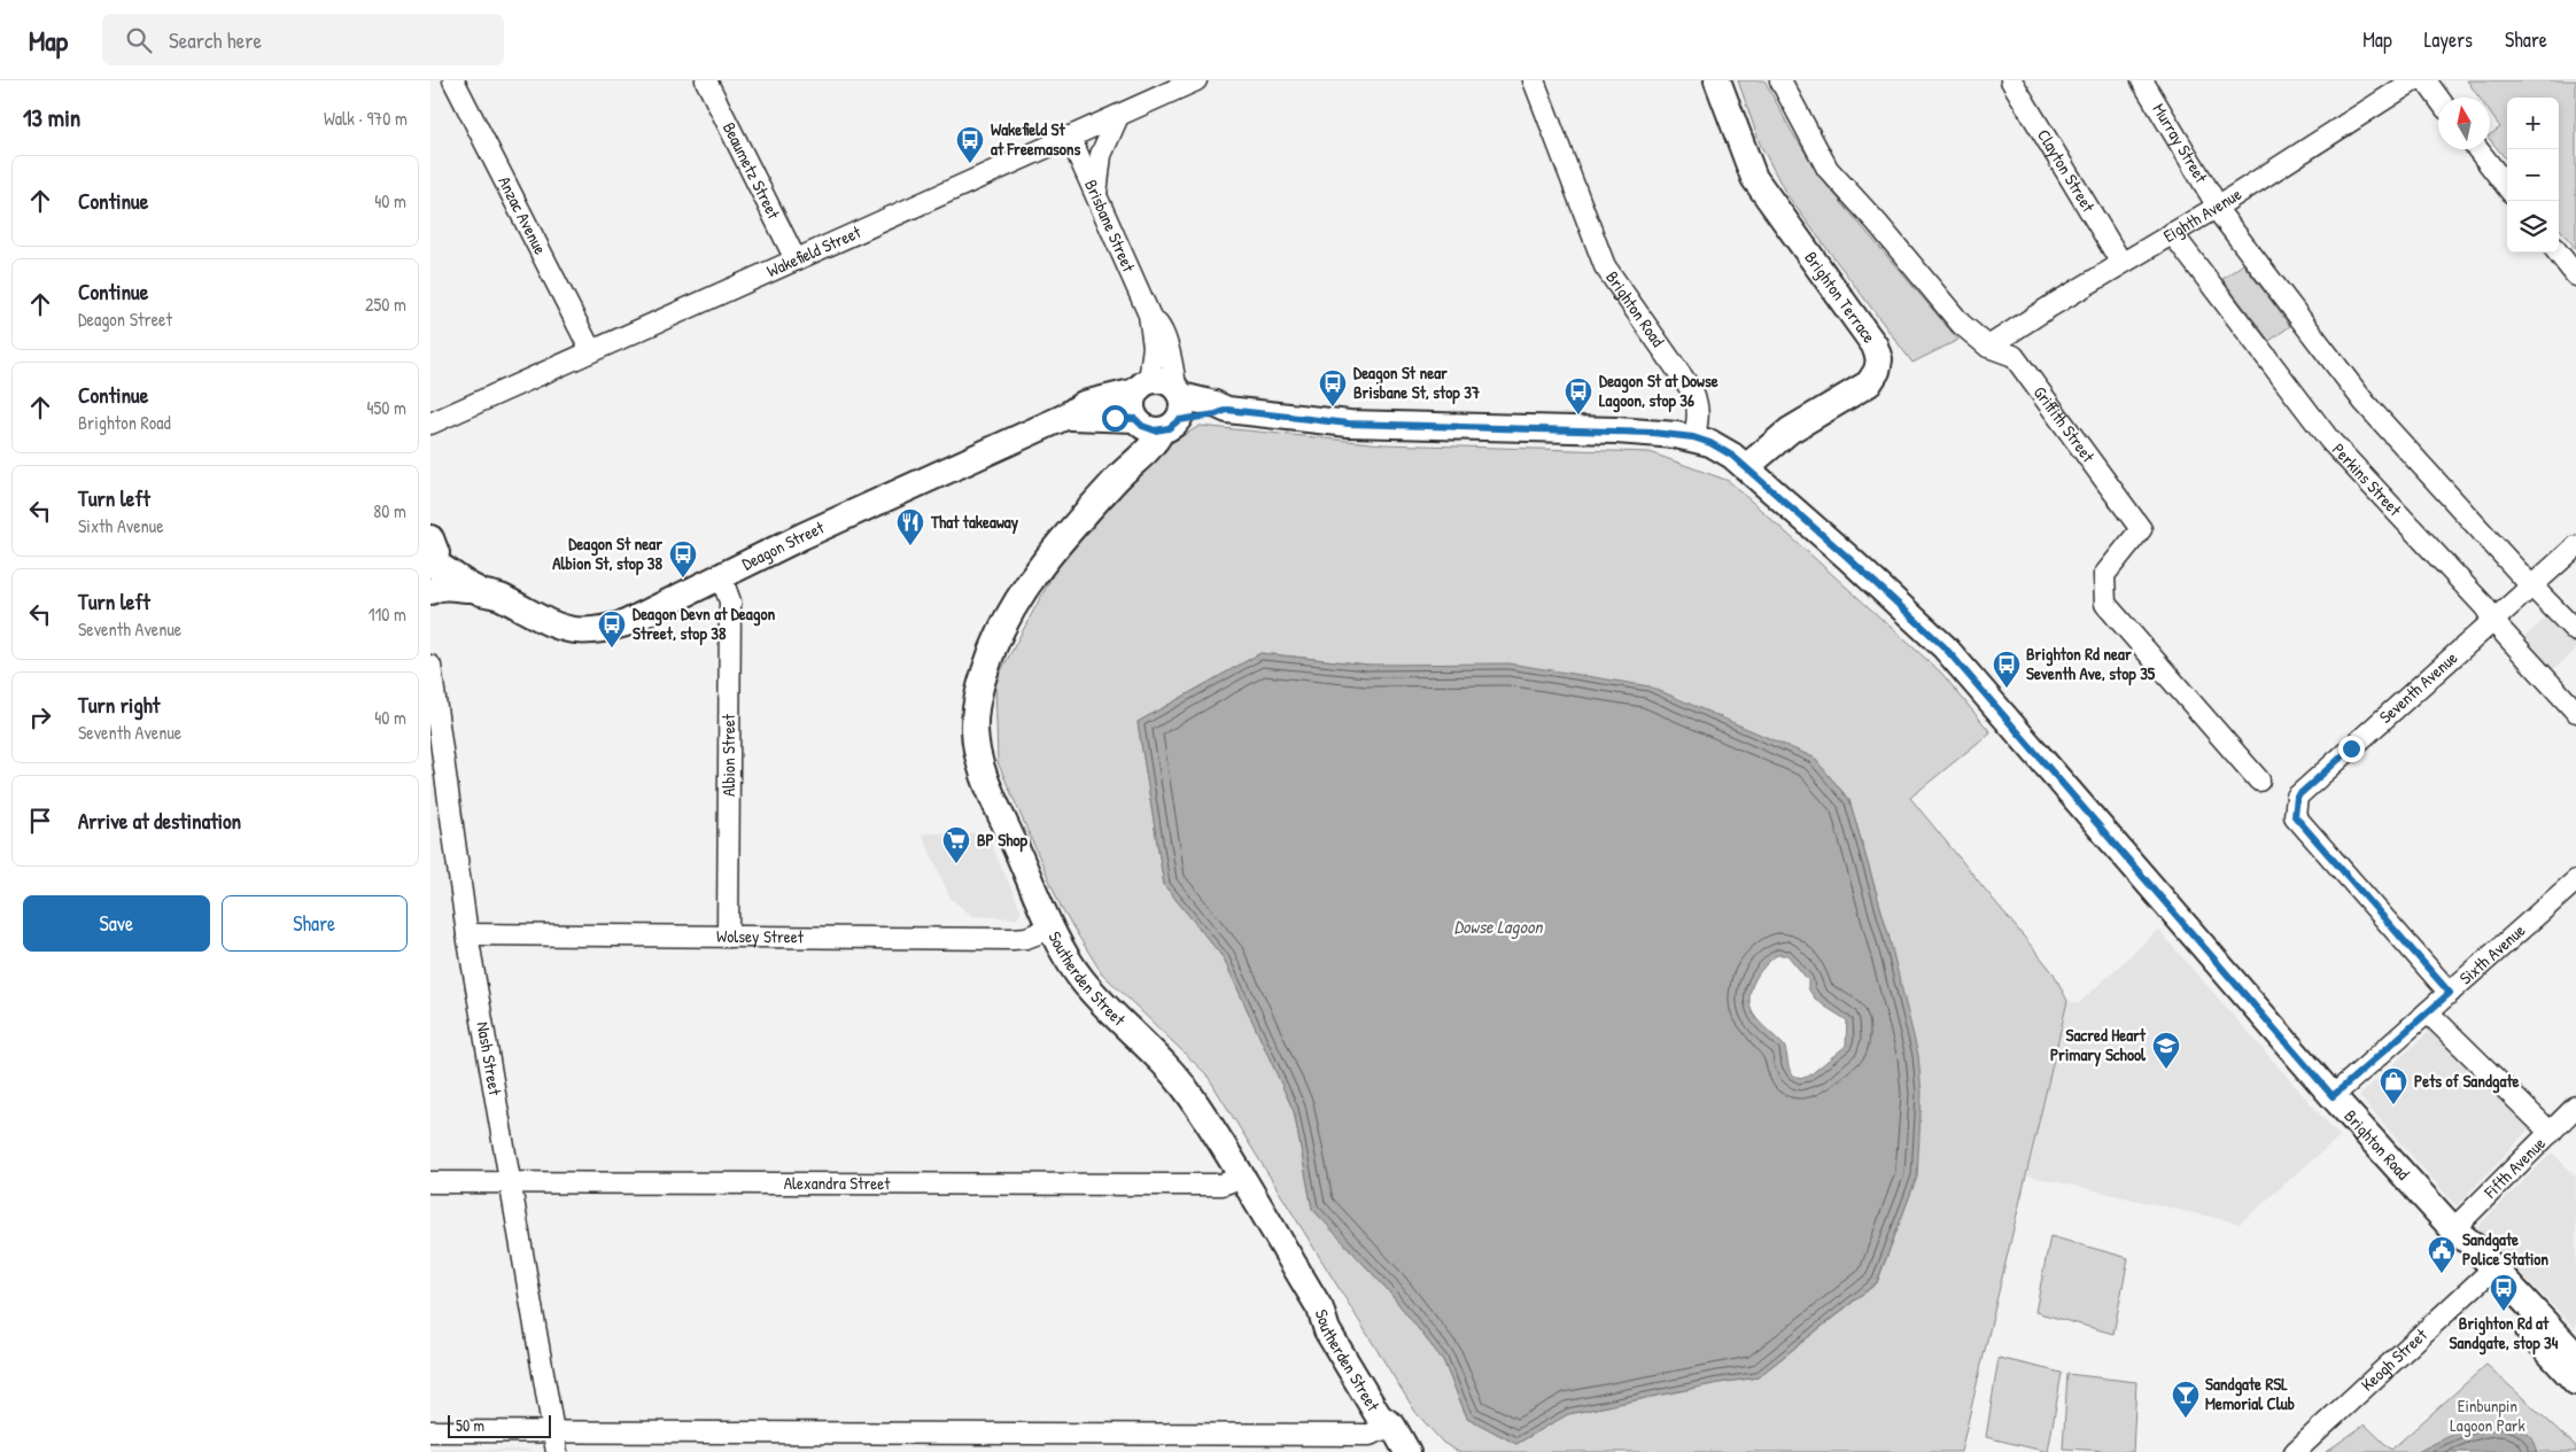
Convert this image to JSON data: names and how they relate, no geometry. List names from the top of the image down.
{
  "streets": {
    "main road": [
      "Brighton Terrace",
      "Brighton Road",
      "Deagon Street",
      "Southerden Street"
    ],
    "street": [
      "Murray Street",
      "Beaumetz Street",
      "Clayton Street",
      "Eighth Avenue",
      "Anzac Avenue",
      "Brisbane Street",
      "Wakefield Street",
      "Griffith Street",
      "Perkins Street",
      "Seventh Avenue",
      "Albion Street",
      "Wolsey Street",
      "Sixth Avenue",
      "Nash Street",
      "Fifth Avenue",
      "Alexandra Street",
      "Keogh Street"
    ]
  },
  "crossings": [
    ["Murray Street", "Eighth Avenue"],
    ["Beaumetz Street", "Wakefield Street"],
    ["Clayton Street", "Eighth Avenue"],
    ["Eighth Avenue", "Griffith Street"],
    ["Eighth Avenue", "Perkins Street"],
    ["Anzac Avenue", "Wakefield Street"],
    ["Brisbane Street", "Wakefield Street"],
    ["Brisbane Street", "Deagon Street"],
    ["Brisbane Street", "Southerden Street"],
    ["Brighton Terrace", "Brighton Road"],
    ["Brighton Road", "Sixth Avenue"],
    ["Brighton Road", "Fifth Avenue"],
    ["Brighton Road", "Keogh Street"],
    ["Perkins Street", "Seventh Avenue"],
    ["Deagon Street", "Albion Street"],
    ["Deagon Street", "Southerden Street"],
    ["Seventh Avenue", "Sixth Avenue"],
    ["Albion Street", "Wolsey Street"],
    ["Wolsey Street", "Southerden Street"],
    ["Wolsey Street", "Nash Street"],
    ["Southerden Street", "Alexandra Street"],
    ["Nash Street", "Alexandra Street"]
  ],
  "water": ["Dowse Lagoon"],
  "parks": ["Einbunpin Lagoon Park"],
  "places": {
    "bus stop": [
      "Wakefield St at Freemasons",
      "Deagon St near Brisbane St, stop 37",
      "Deagon St at Dowse Lagoon, stop 36",
      "Deagon St near Albion St, stop 38",
      "Deagon Devn at Deagon Street, stop 38",
      "Brighton Rd near Seventh Ave, stop 35",
      "Brighton Rd at Sandgate, stop 34"
    ],
    "restaurant": ["That takeaway"],
    "supermarket": ["BP Shop"],
    "school or university": ["Sacred Heart Primary School"],
    "shop": ["Pets of Sandgate"],
    "public building": ["Sandgate Police Station"],
    "bar": ["Sandgate RSL Memorial Club"]
  },
  "scale_bar": "50 m",
  "north": "top",
  "page": {
    "header": "Map",
    "search": "Search here",
    "nav": ["Map", "Layers", "Share"],
    "heading": ["13 min", "Walk · 970 m"],
    "map_buttons": ["+", "−"],
    "list": [
      ["Continue", "40 m"],
      ["Continue", "Deagon Street", "250 m"],
      ["Continue", "Brighton Road", "450 m"],
      ["Turn left", "Sixth Avenue", "80 m"],
      ["Turn left", "Seventh Avenue", "110 m"],
      ["Turn right", "Seventh Avenue", "40 m"],
      "Arrive at destination"
    ],
    "buttons": ["Save", "Share"],
    "scale": "50 m"
  }
}
